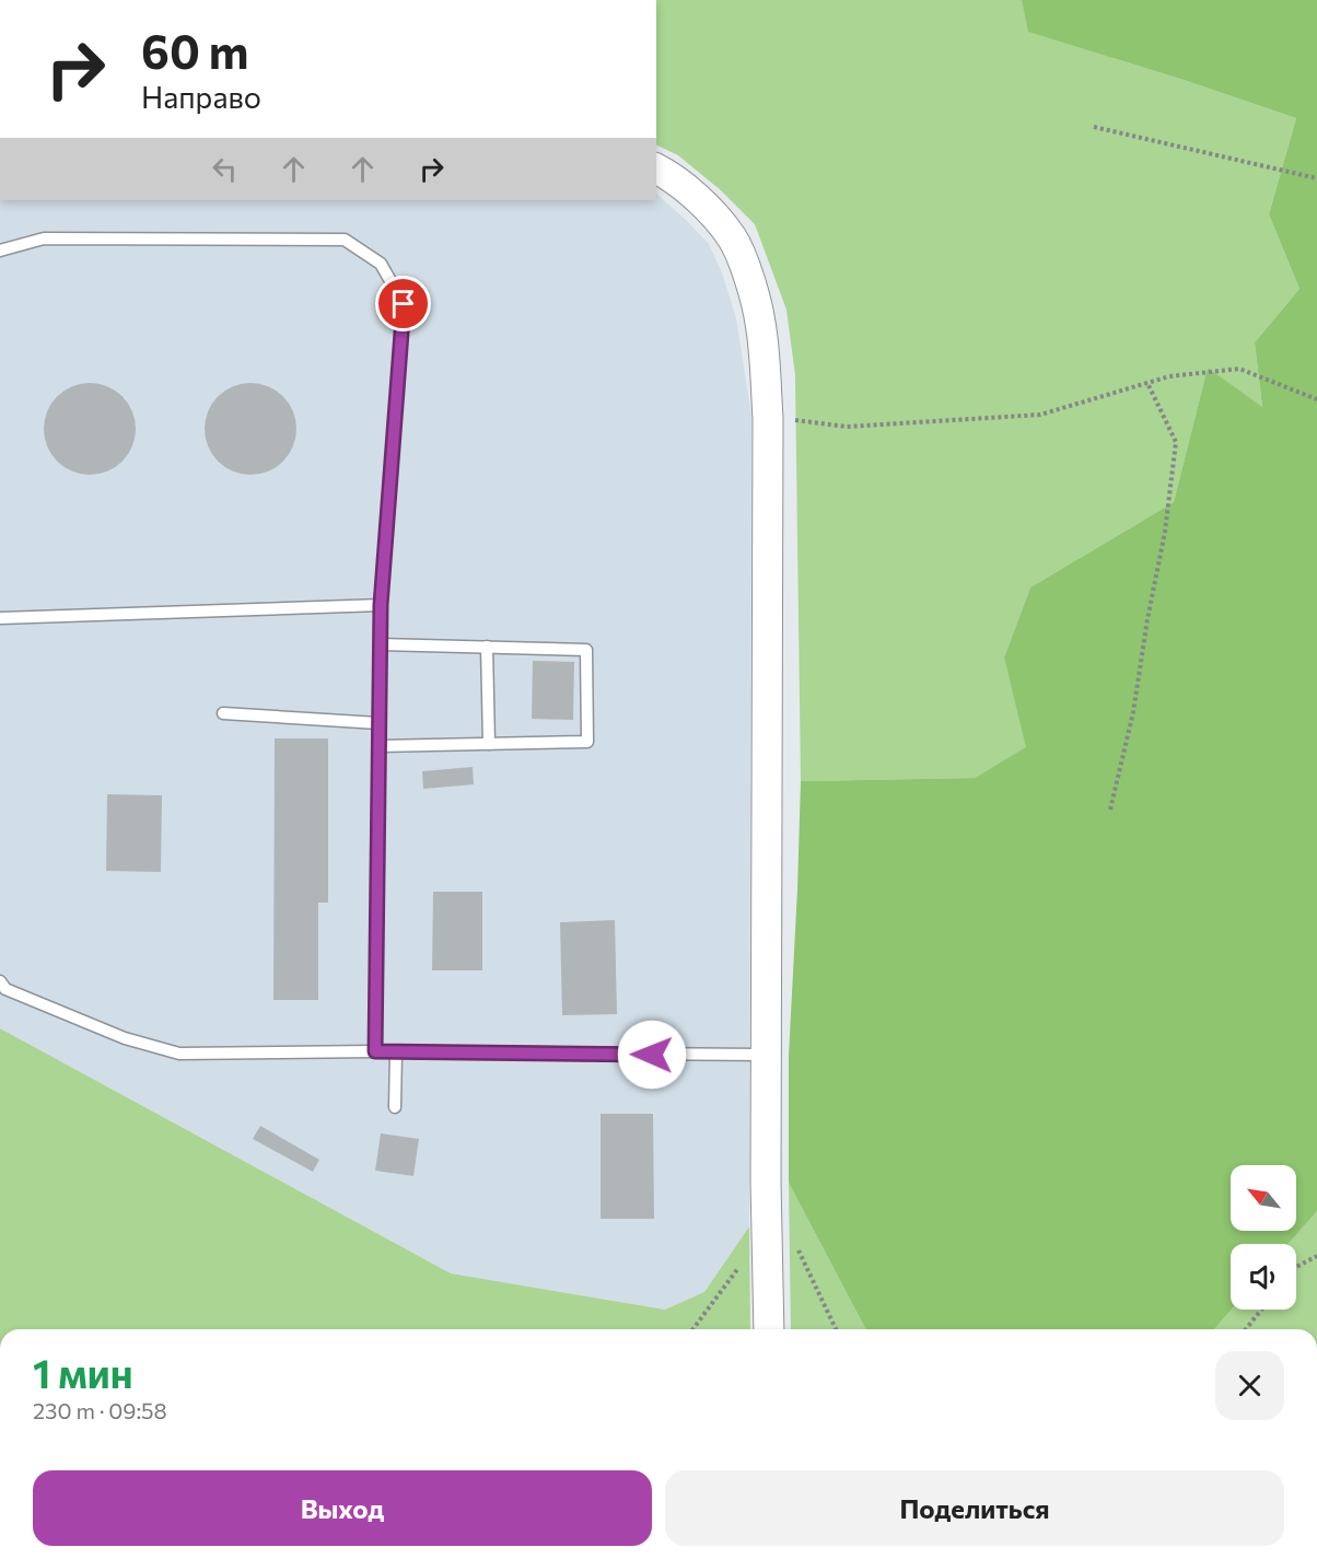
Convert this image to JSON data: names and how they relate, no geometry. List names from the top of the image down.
{
  "north": "top left",
  "page": {
    "turn": ["60 m", "Направо"],
    "heading": ["1 мин", "230 m · 09:58"],
    "buttons": ["Выход", "Поделиться"]
  }
}
